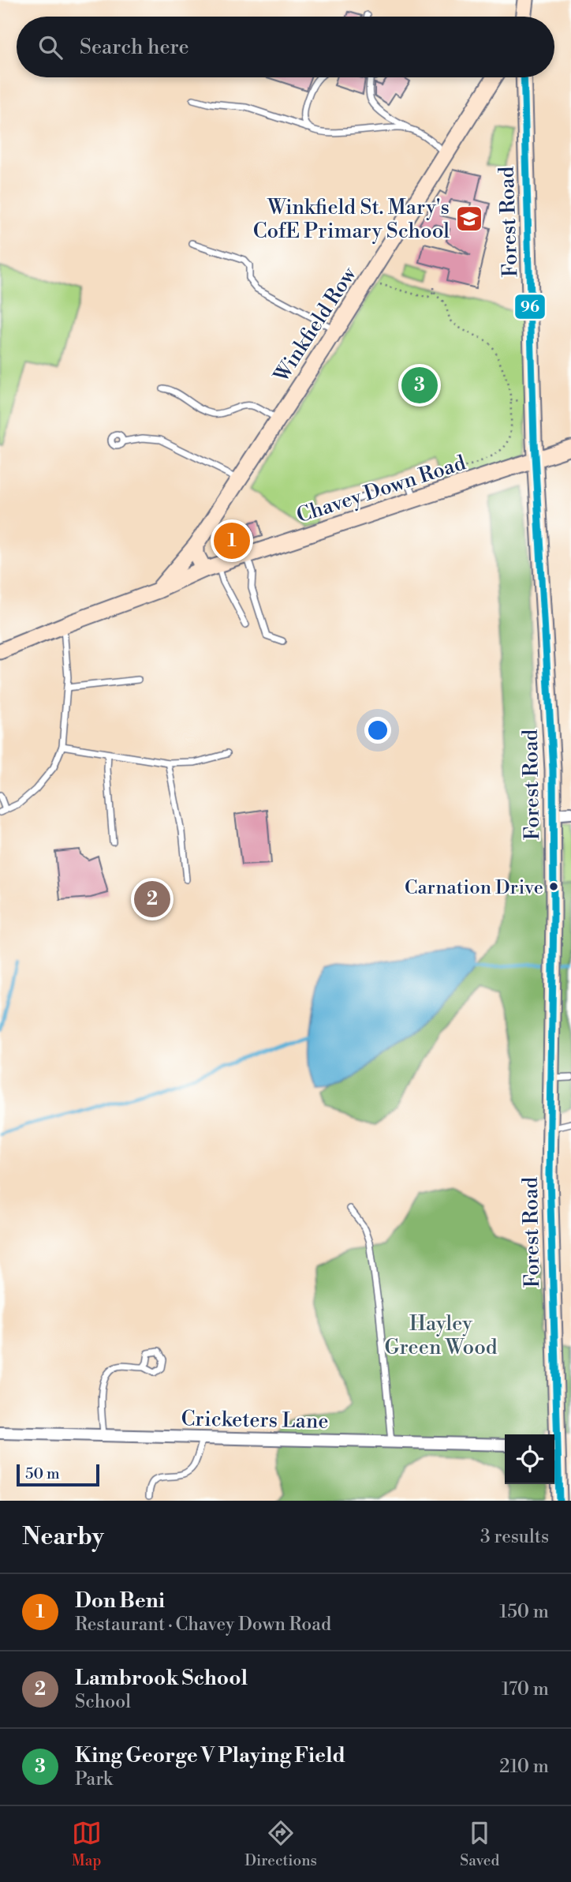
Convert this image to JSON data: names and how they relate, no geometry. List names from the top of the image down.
{
  "streets": {
    "main road": ["Forest Road", "Winkfield Row", "Chavey Down Road"],
    "street": ["Cricketers Lane"]
  },
  "crossings": [
    ["Forest Road", "Chavey Down Road"]
  ],
  "parks": ["Hayley Green Wood"],
  "places": {
    "school or university": ["Winkfield St. Mary's CofE Primary School"],
    "other": ["Carnation Drive"]
  },
  "lines": ["transit line 96"],
  "scale_bar": "50 m",
  "page": {
    "search": "Search here",
    "pins": ["3", "1", "2"],
    "scale": "50 m",
    "heading": ["Nearby", "3 results"],
    "list": [
      {
        "mark": "1",
        "name": "Don Beni",
        "note": "Restaurant · Chavey Down Road",
        "value": "150 m"
      },
      {
        "mark": "2",
        "name": "Lambrook School",
        "note": "School",
        "value": "170 m"
      },
      {
        "mark": "3",
        "name": "King George V Playing Field",
        "note": "Park",
        "value": "210 m"
      }
    ],
    "nav": ["Map", "Directions", "Saved"]
  }
}
